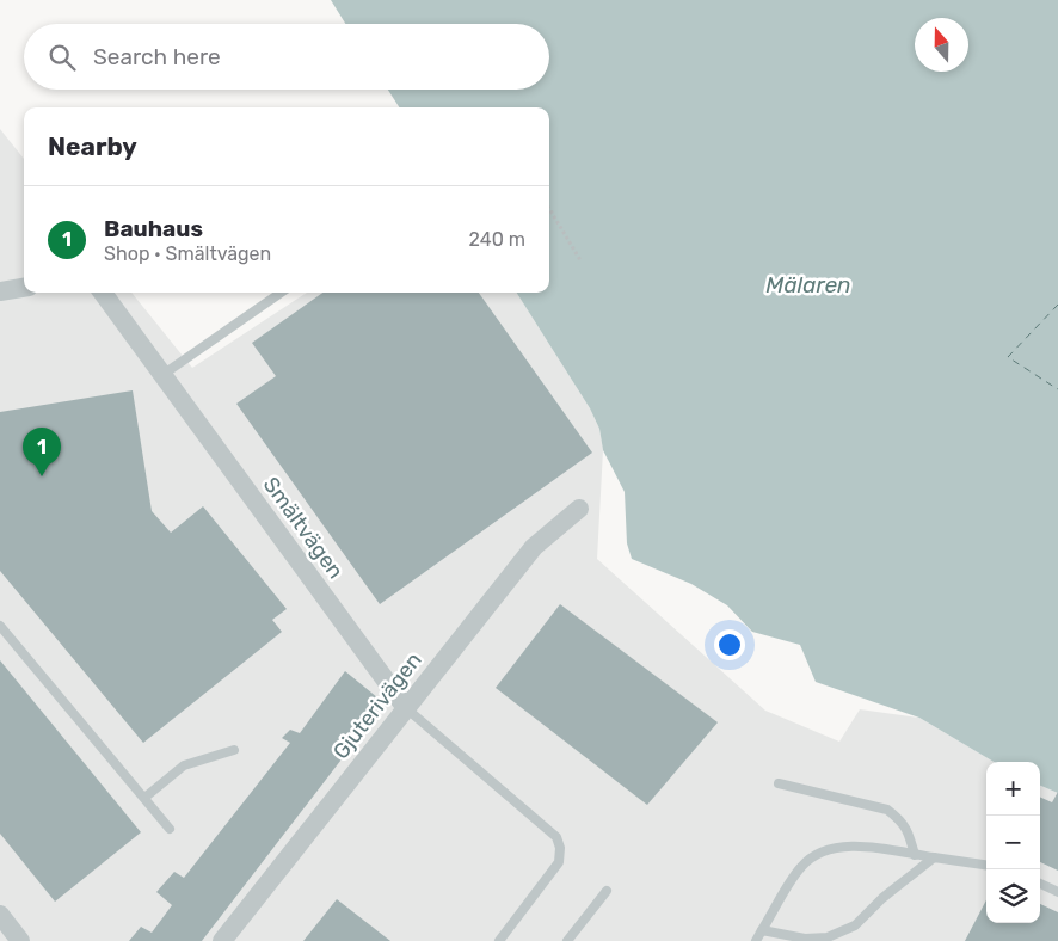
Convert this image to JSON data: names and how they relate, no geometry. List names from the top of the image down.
{
  "streets": {
    "street": ["Smältvägen", "Gjuterivägen"]
  },
  "crossings": [
    ["Smältvägen", "Gjuterivägen"]
  ],
  "water": ["Mälaren"],
  "north": "top",
  "page": {
    "search": "Search here",
    "heading": "Nearby",
    "list": [
      {
        "mark": "1",
        "name": "Bauhaus",
        "note": "Shop · Smältvägen",
        "value": "240 m"
      }
    ],
    "pins": "1",
    "map_buttons": ["+", "−"]
  }
}
